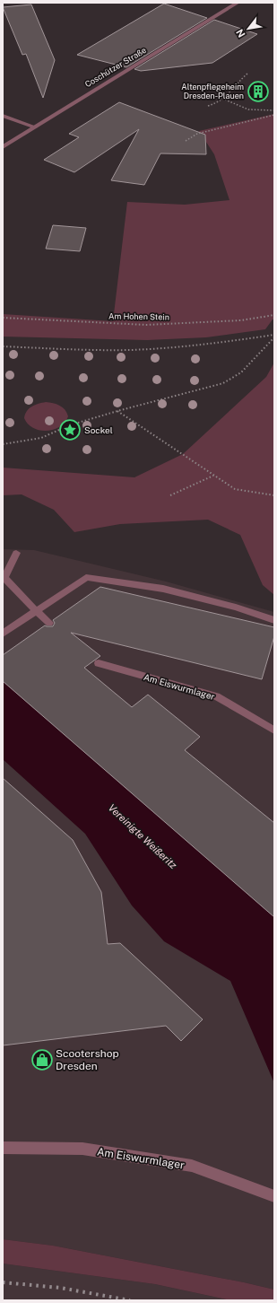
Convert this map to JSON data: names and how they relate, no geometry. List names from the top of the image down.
{
  "streets": {
    "street": ["Coschützer Straße", "Am Eiswurmlager"],
    "path": ["Am Hohen Stein"]
  },
  "water": ["Vereinigte Weißeritz"],
  "places": {
    "building": ["Altenpflegeheim Dresden-Plauen"],
    "place": ["Sockel"],
    "shop": ["Scootershop Dresden"]
  },
  "north": "bottom left"
}
